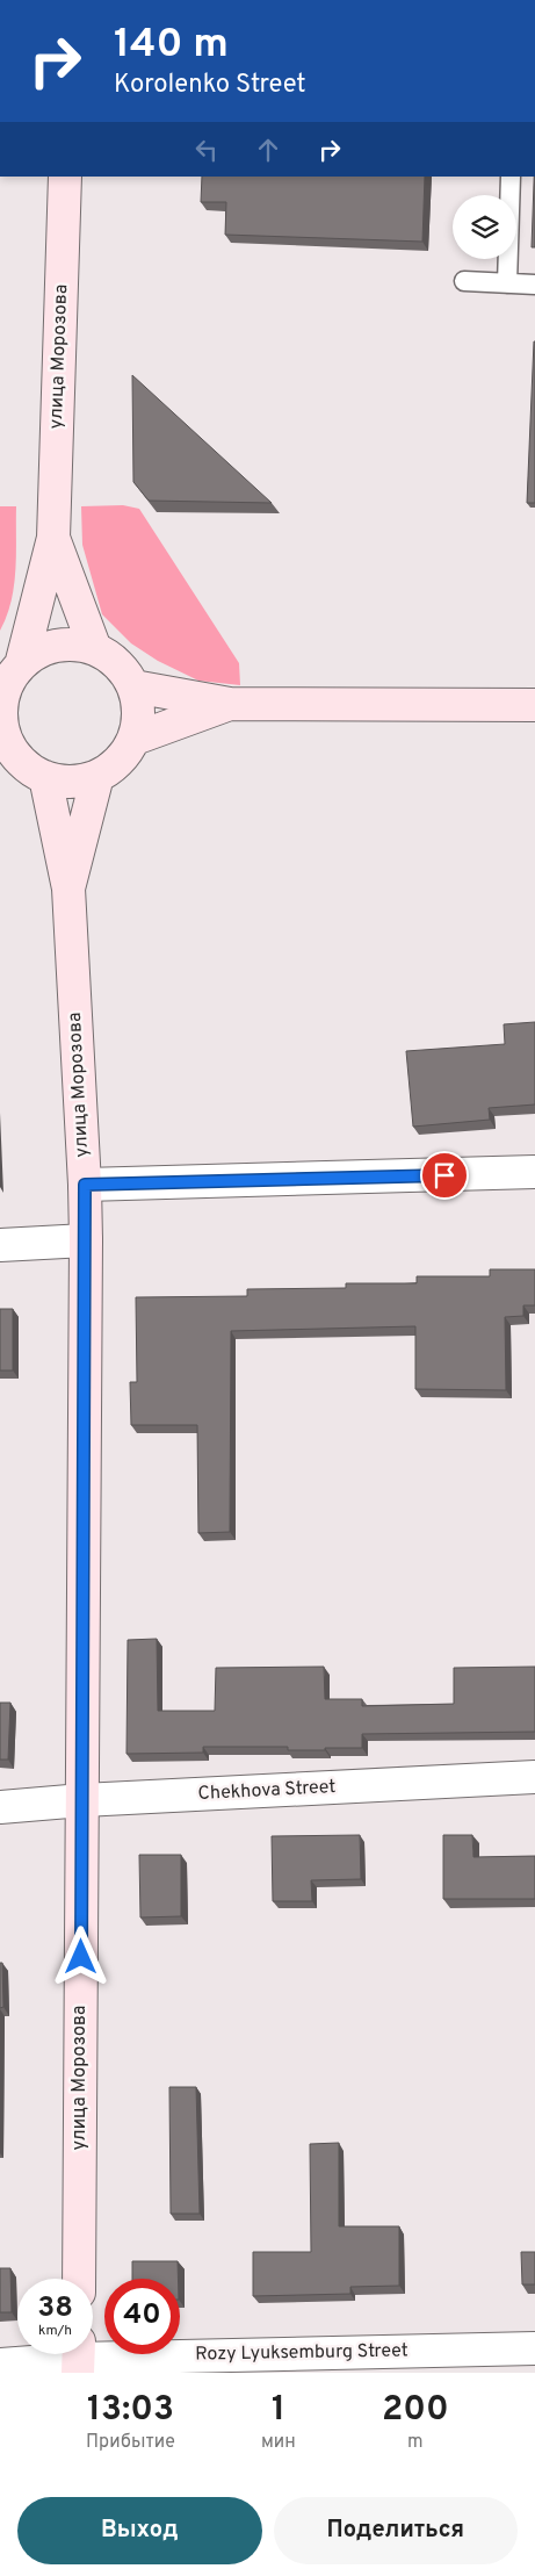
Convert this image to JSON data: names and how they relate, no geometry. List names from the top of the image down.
{
  "streets": {
    "street": ["улица Морозова", "Chekhova Street", "Rozy Lyuksemburg Street"]
  },
  "crossings": [
    ["улица Морозова", "Chekhova Street"]
  ],
  "page": {
    "turn": ["140 m", "Korolenko Street"],
    "speed": "38 km/h",
    "limit": "40",
    "eta": [
      "13:03",
      "Прибытие",
      "1",
      "мин",
      "200",
      "m"
    ],
    "buttons": ["Выход", "Поделиться"]
  }
}
